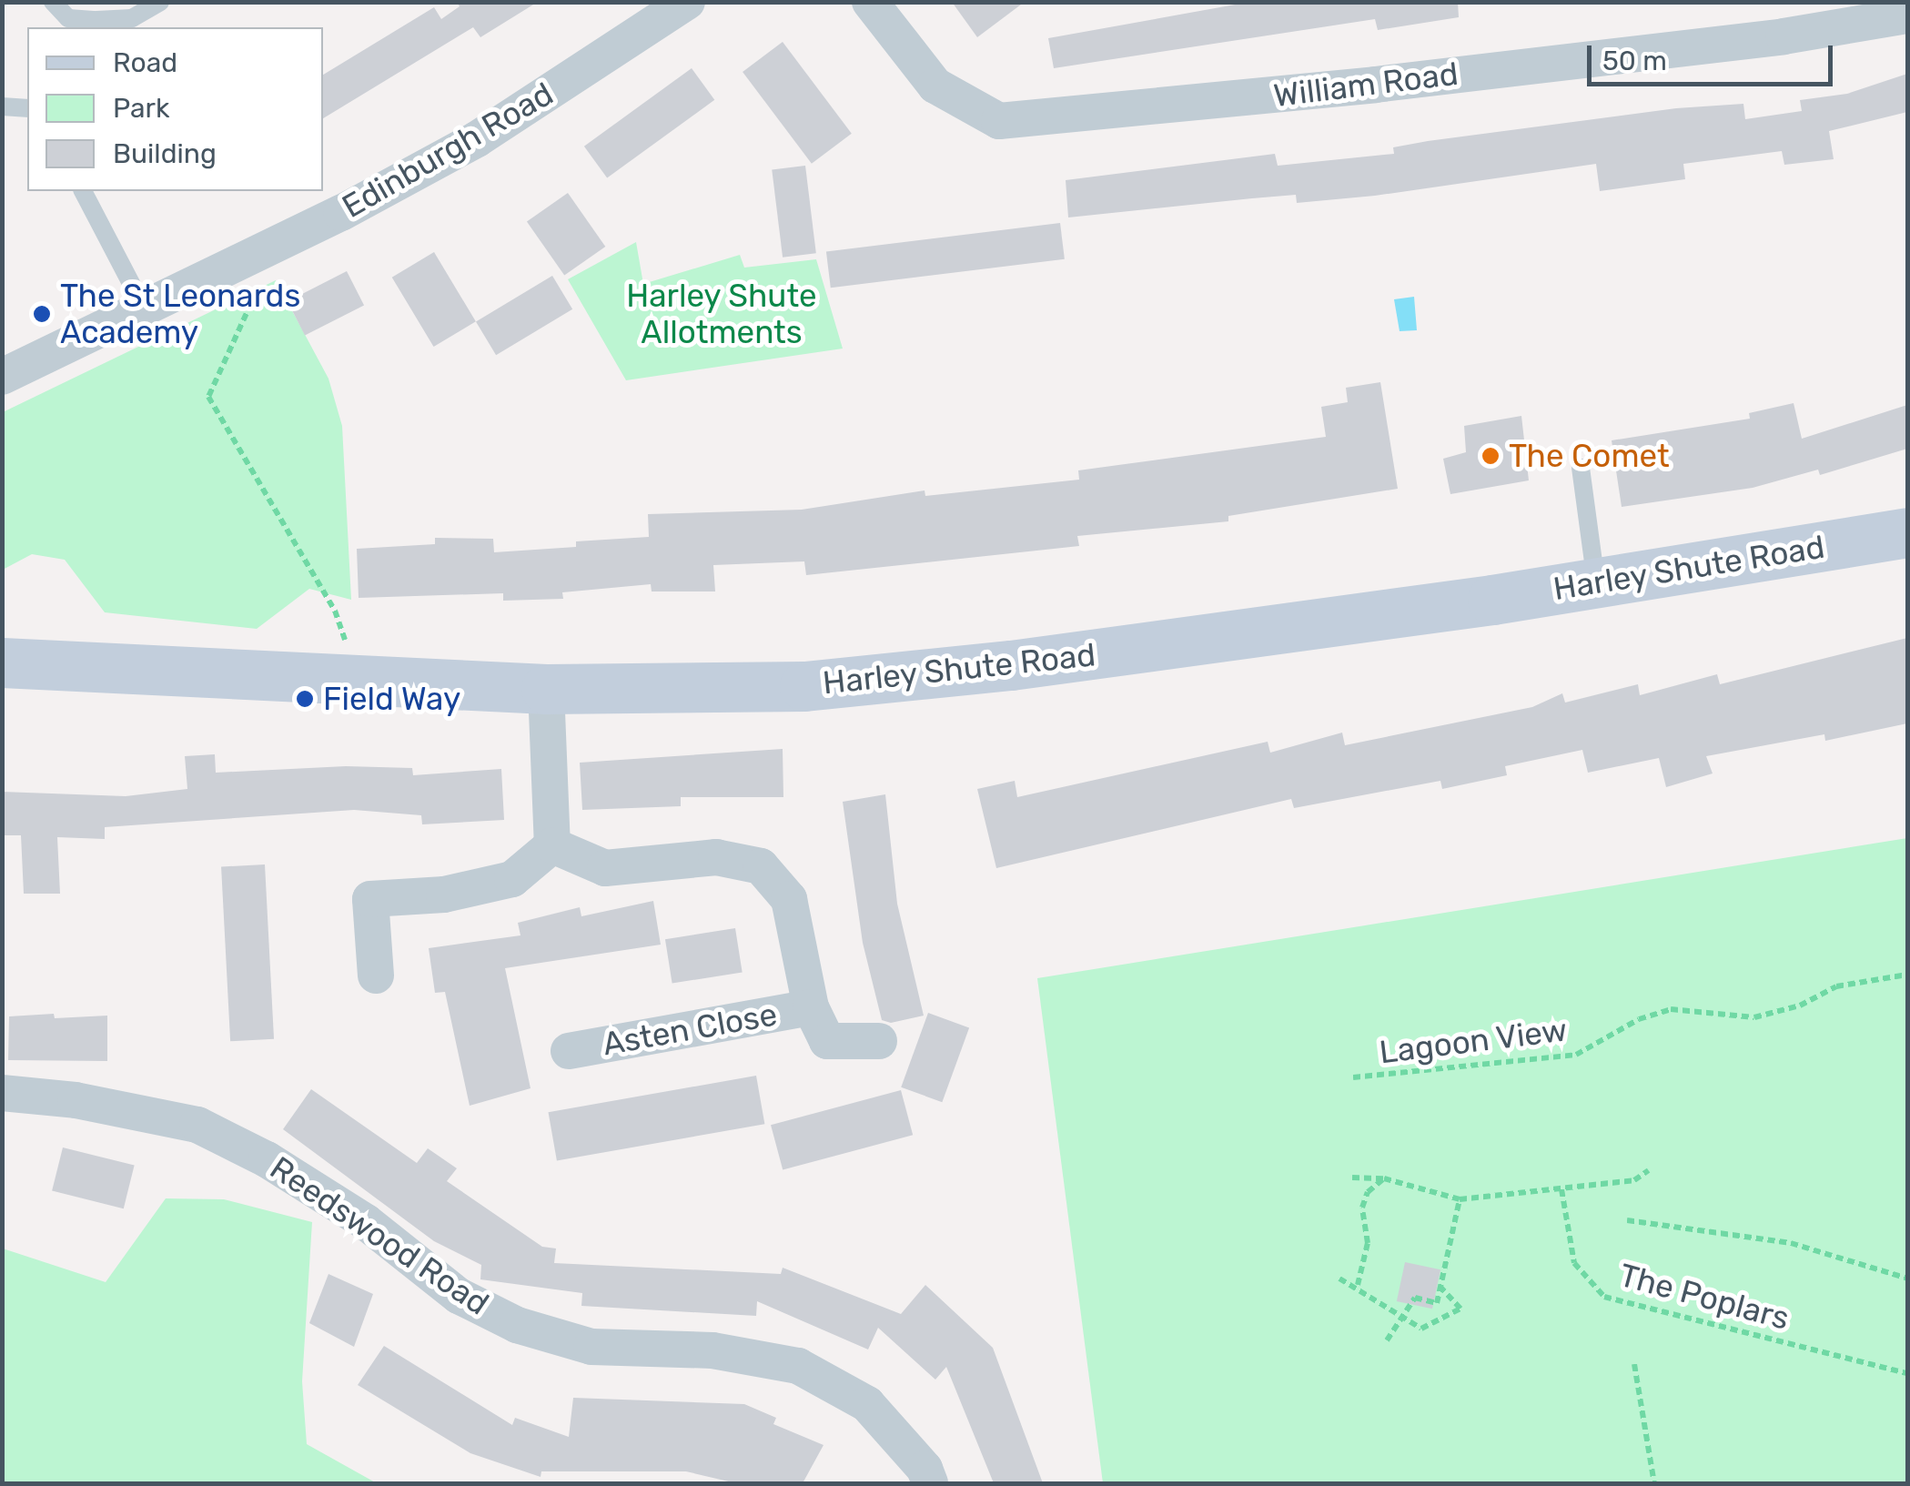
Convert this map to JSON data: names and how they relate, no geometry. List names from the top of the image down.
{
  "streets": {
    "main road": ["Harley Shute Road"],
    "street": [
      "William Road",
      "Edinburgh Road",
      "Asten Close",
      "Reedswood Road"
    ],
    "path": ["Lagoon View", "The Poplars"]
  },
  "parks": ["Harley Shute Allotments"],
  "places": ["The St Leonards Academy", "The Comet", "Field Way"],
  "legend": ["Road", "Park", "Building"],
  "scale_bar": "50 m"
}
